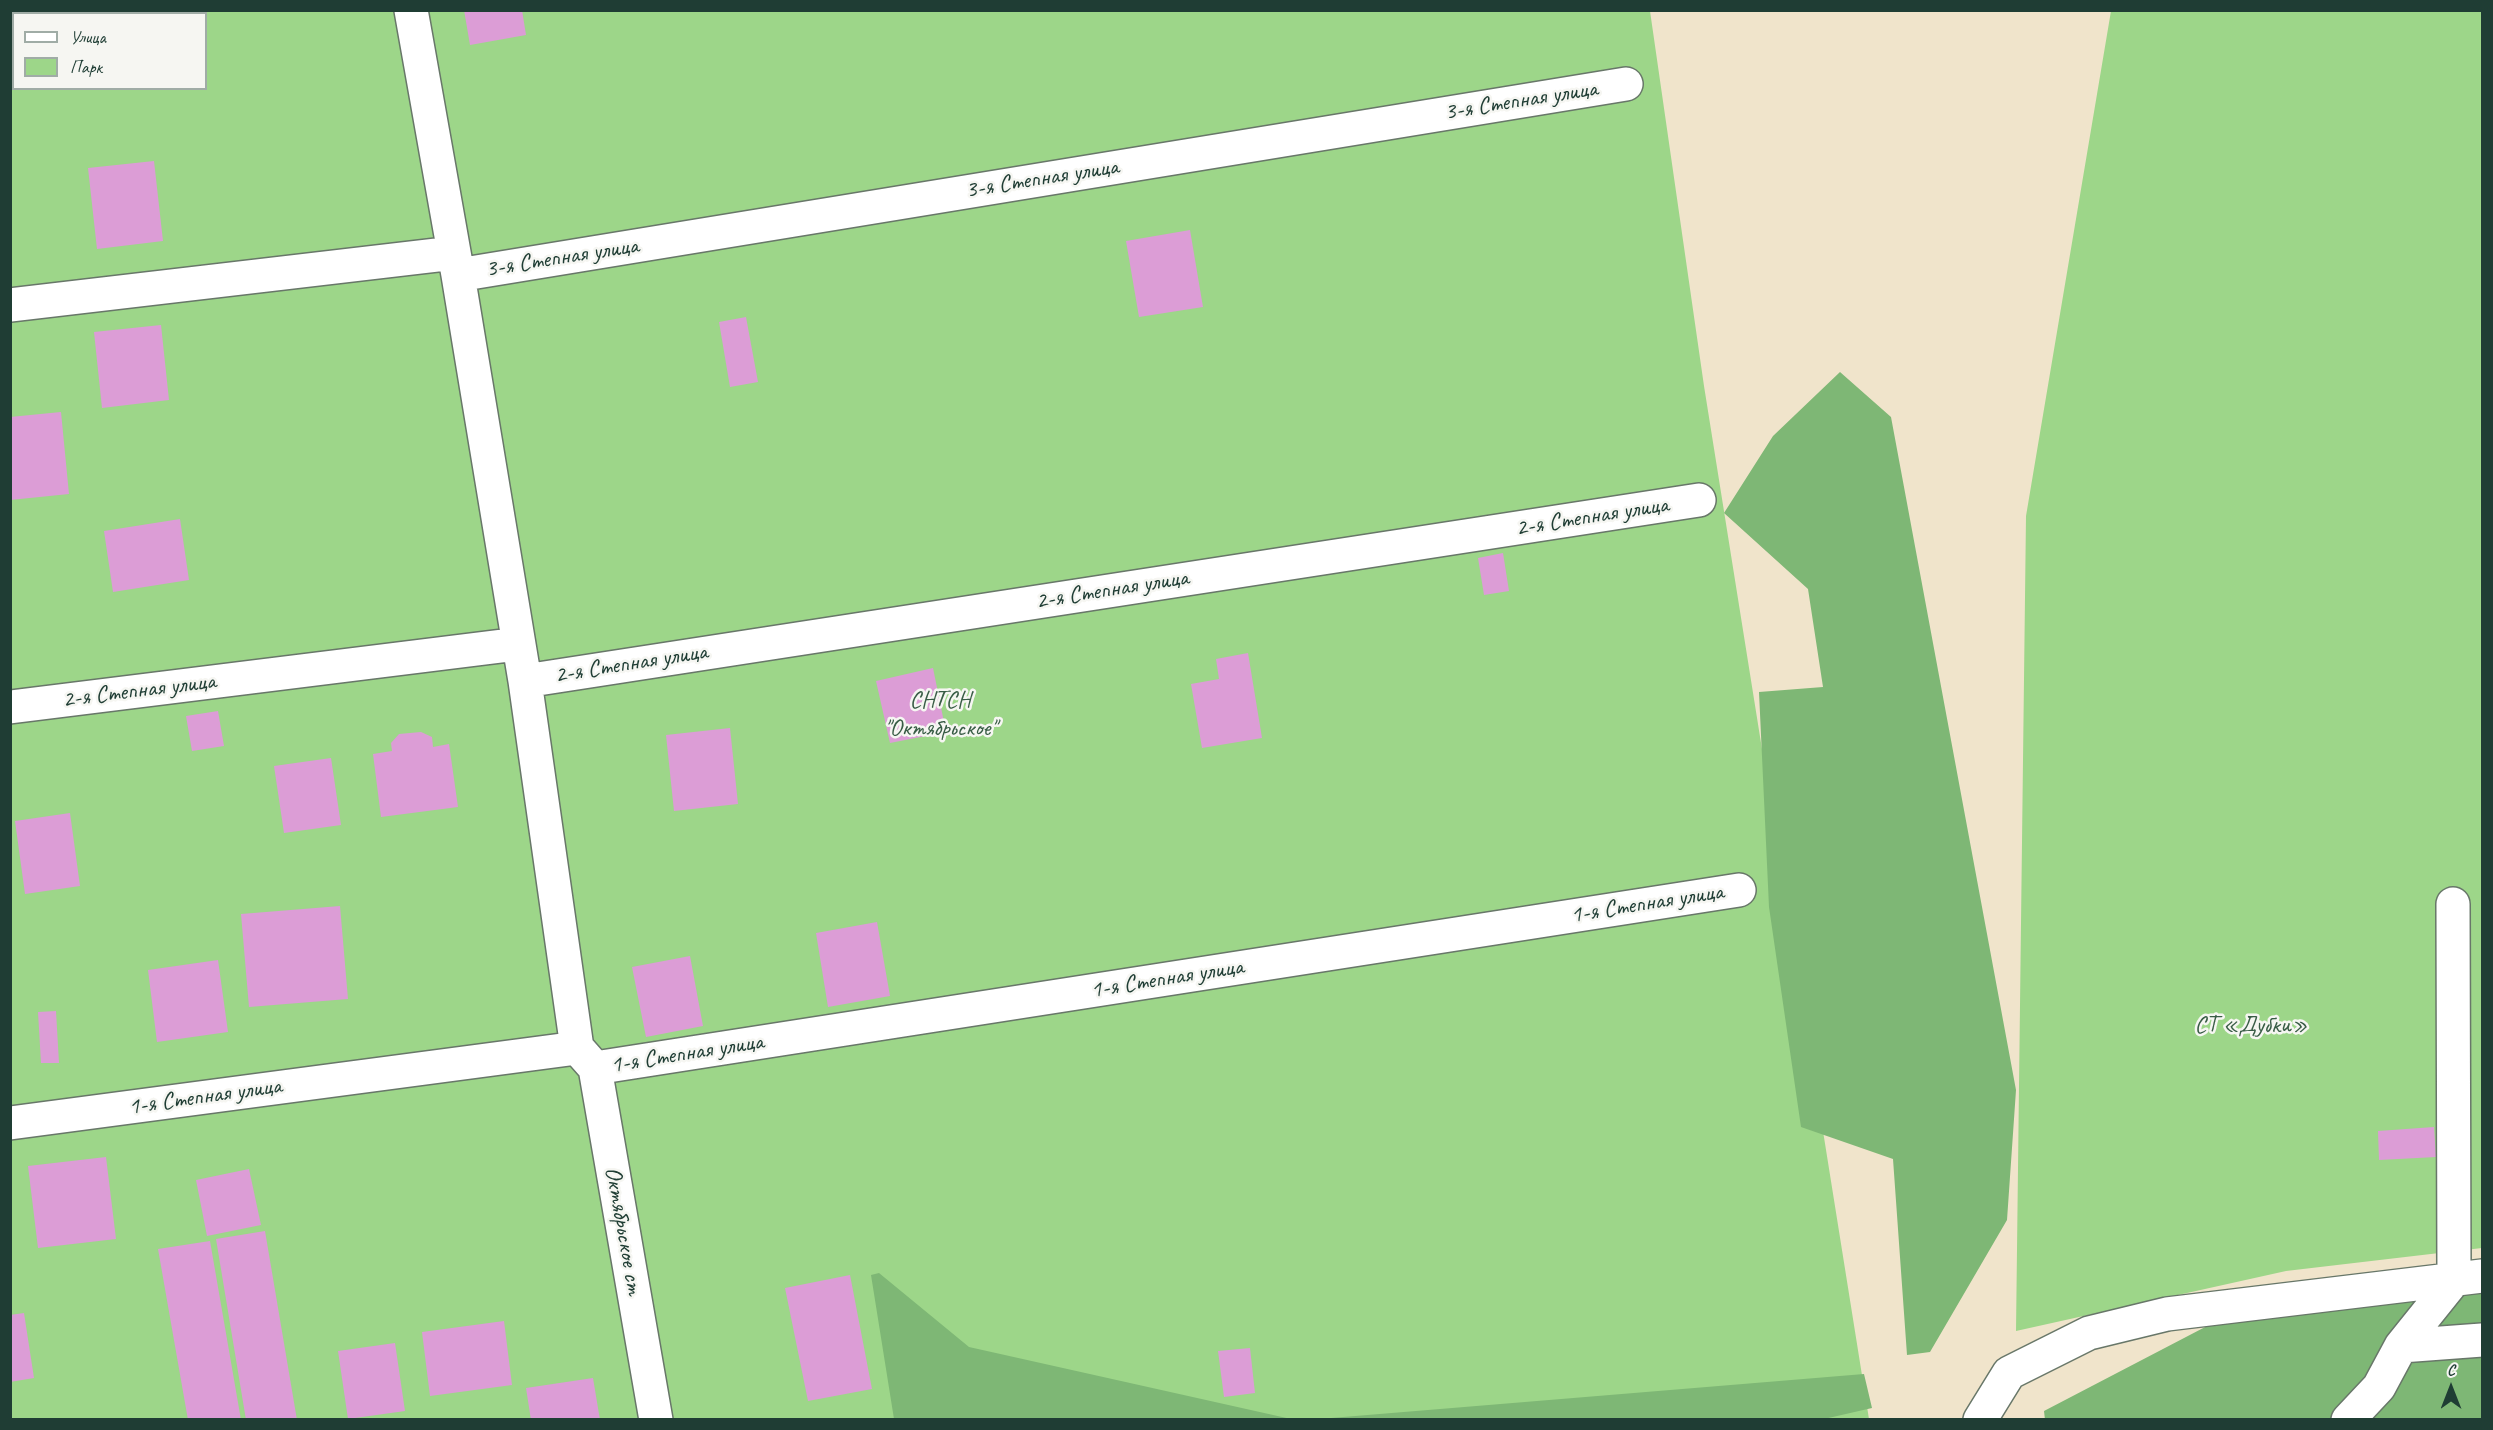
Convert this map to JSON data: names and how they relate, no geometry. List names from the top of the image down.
{
  "streets": {
    "street": [
      "3-я Степная улица",
      "2-я Степная улица",
      "1-я Степная улица",
      "Октябрьское ст"
    ]
  },
  "crossings": [
    ["3-я Степная улица", "Октябрьское ст"],
    ["2-я Степная улица", "Октябрьское ст"],
    ["1-я Степная улица", "Октябрьское ст"]
  ],
  "parks": ["СНТСН \"Октябрьское\"", "СТ «Дубки»"],
  "legend": ["Улица", "Парк"],
  "north": "top"
}
